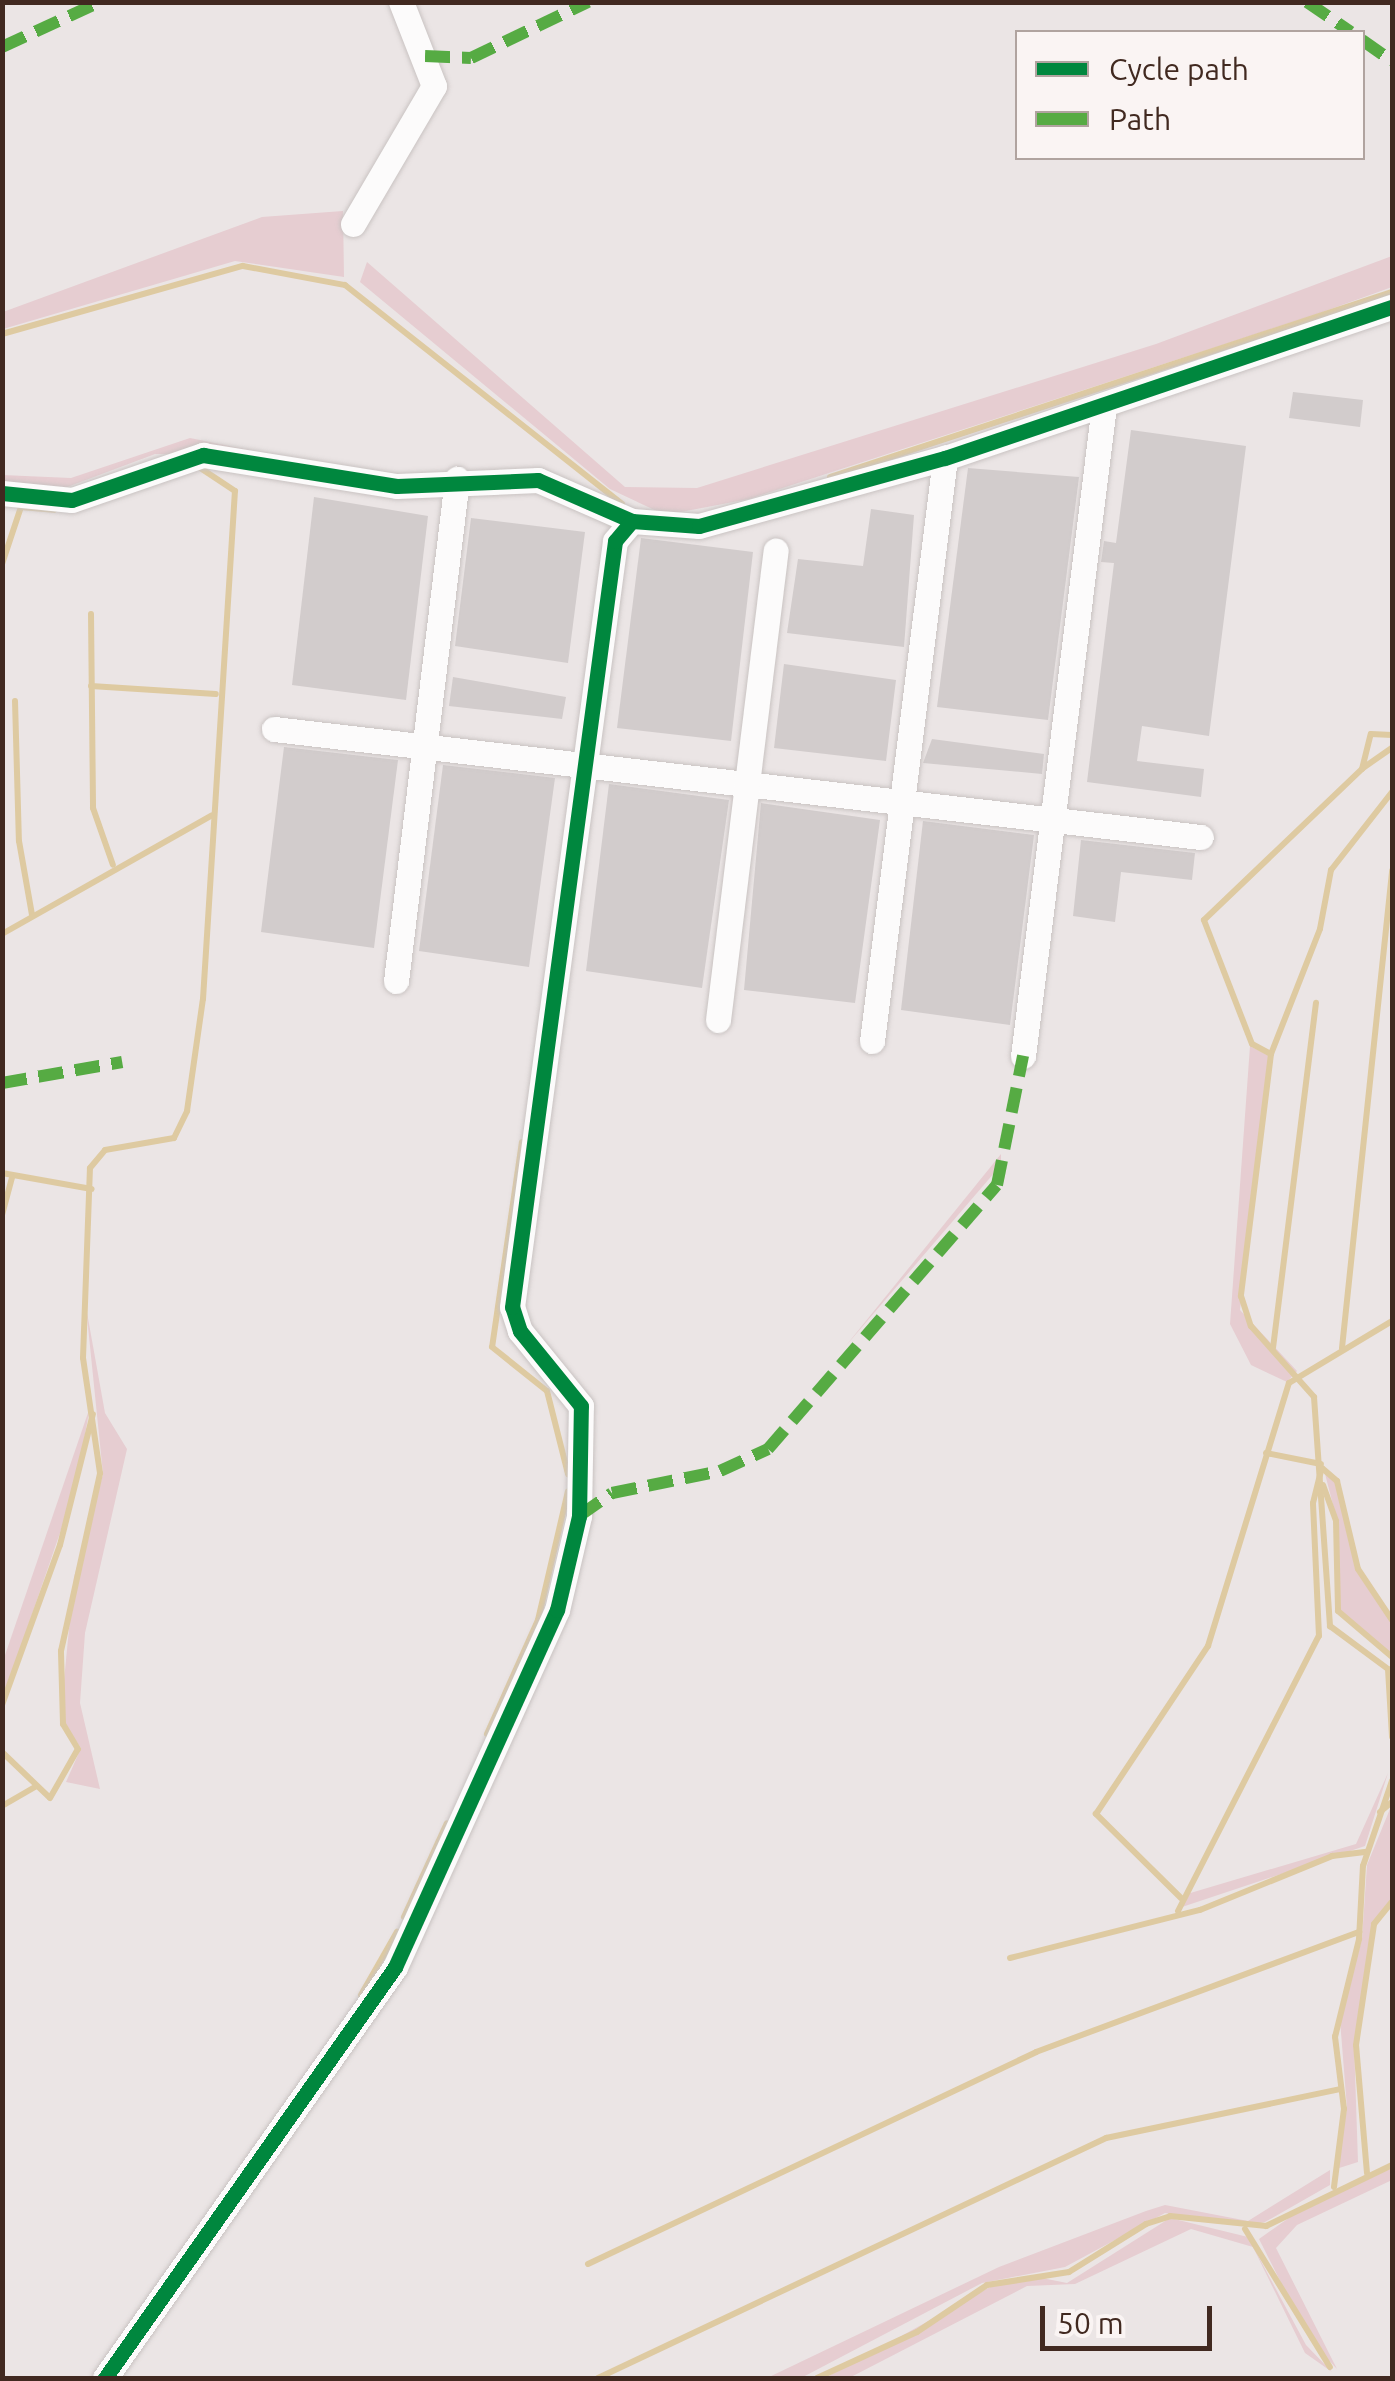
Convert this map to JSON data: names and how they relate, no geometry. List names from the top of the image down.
{
  "legend": ["Cycle path", "Path"],
  "scale_bar": "50 m"
}
